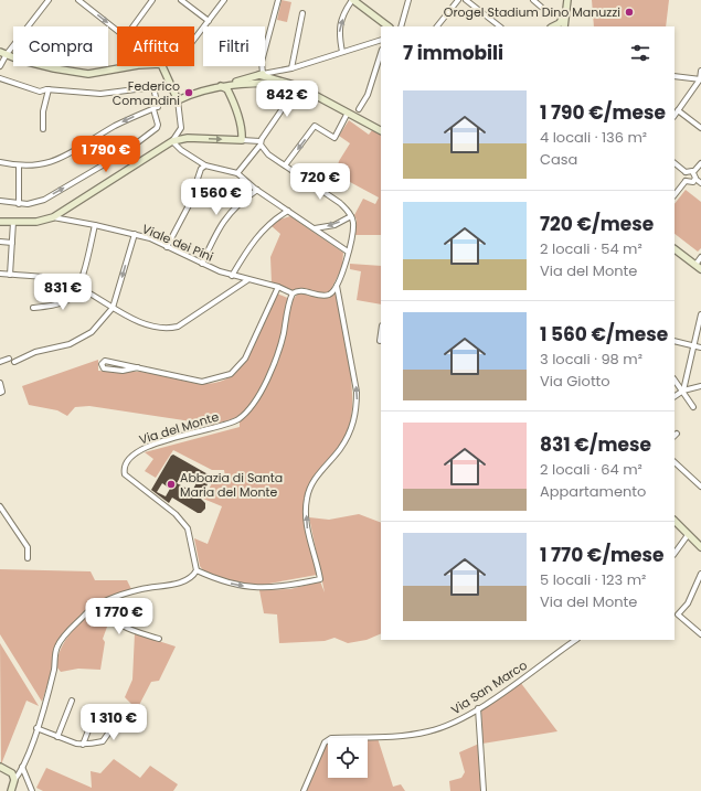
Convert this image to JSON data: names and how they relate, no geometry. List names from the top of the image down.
{
  "streets": {
    "street": ["Viale dei Pini", "Via del Monte", "Via San Marco"]
  },
  "crossings": [
    ["Viale dei Pini", "Via del Monte"]
  ],
  "places": ["Orogel Stadium Dino Manuzzi", "Federico Comandini", "Abbazia di Santa Maria del Monte"],
  "page": {
    "chip": ["Compra", "Affitta", "Filtri"],
    "heading": "7 immobili",
    "list": [
      {
        "name": "1 790 €/mese",
        "note": "4 locali · 136 m² · Casa"
      },
      {
        "name": "720 €/mese",
        "note": "2 locali · 54 m² · Via del Monte"
      },
      {
        "name": "1 560 €/mese",
        "note": "3 locali · 98 m² · Via Giotto"
      },
      {
        "name": "831 €/mese",
        "note": "2 locali · 64 m² · Appartamento"
      },
      {
        "name": "1 770 €/mese",
        "note": "5 locali · 123 m² · Via del Monte"
      }
    ],
    "price": [
      "842 €",
      "1 790 €",
      "720 €",
      "1 560 €",
      "831 €",
      "1 770 €",
      "1 310 €"
    ]
  }
}
